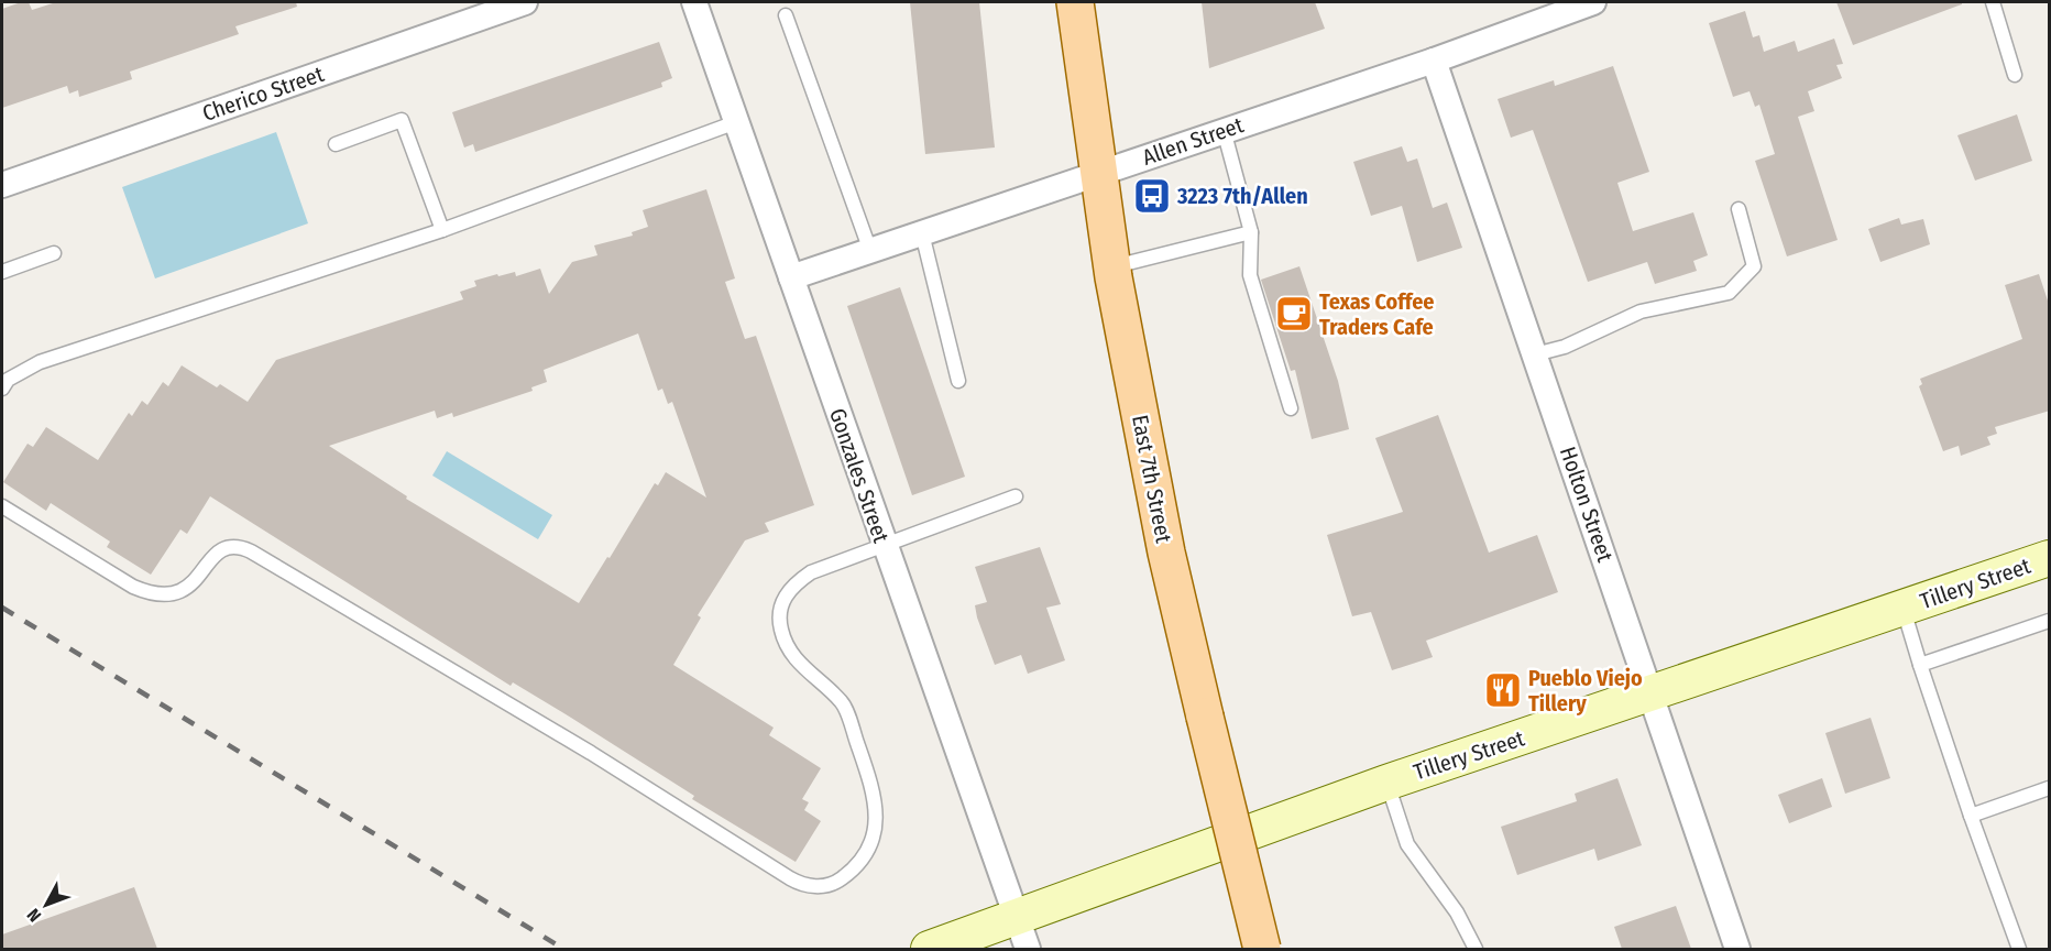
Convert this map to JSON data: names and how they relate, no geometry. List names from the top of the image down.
{
  "streets": {
    "main road": ["East 7th Street"],
    "street": [
      "Cherico Street",
      "Allen Street",
      "Gonzales Street",
      "Holton Street",
      "Tillery Street"
    ]
  },
  "crossings": [
    ["Allen Street", "Gonzales Street"],
    ["Allen Street", "East 7th Street"],
    ["Allen Street", "Holton Street"],
    ["Gonzales Street", "Tillery Street"],
    ["Holton Street", "Tillery Street"]
  ],
  "places": {
    "bus stop": ["3223 7th/Allen"],
    "cafe": ["Texas Coffee Traders Cafe"],
    "restaurant": ["Pueblo Viejo Tillery"]
  },
  "north": "bottom left"
}
